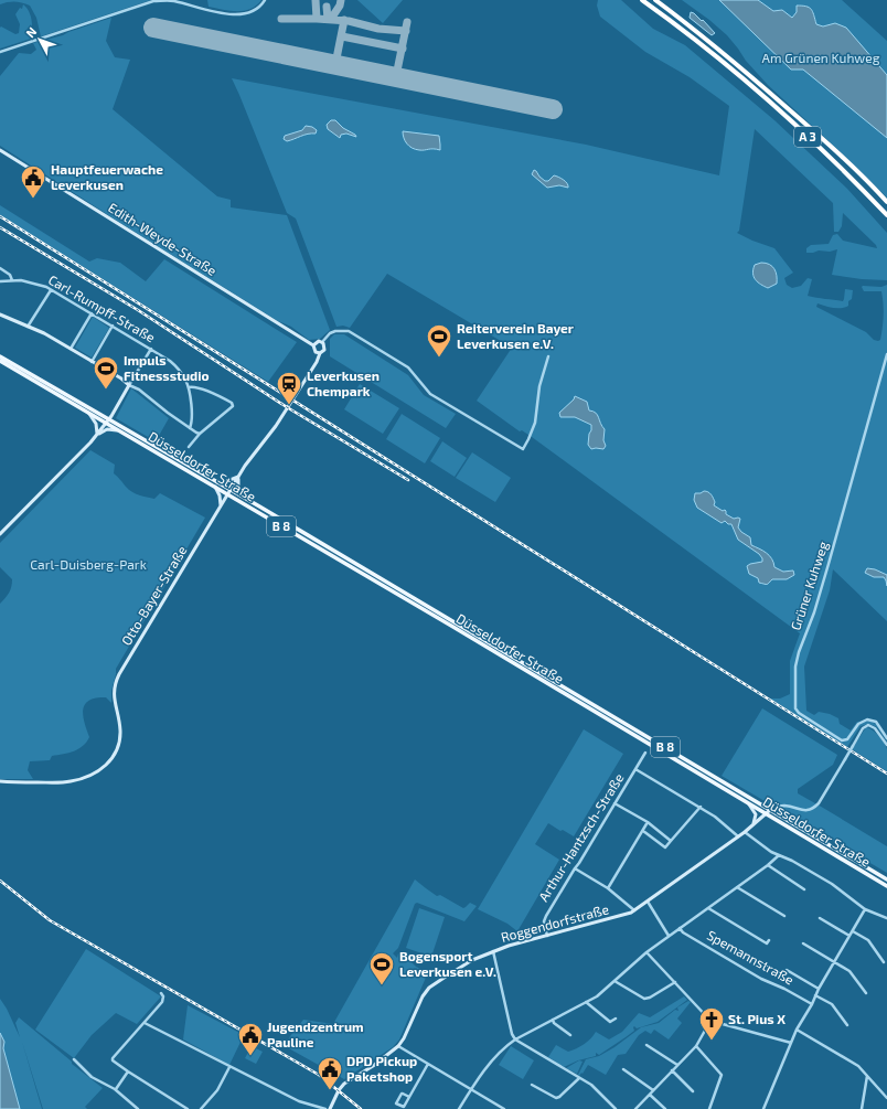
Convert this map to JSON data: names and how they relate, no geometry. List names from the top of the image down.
{
  "streets": {
    "highway": ["A 3"],
    "main road": ["Düsseldorfer Straße", "B 8"],
    "street": [
      "Edith-Weyde-Straße",
      "Carl-Rumpff-Straße",
      "Grüner Kuhweg",
      "Otto-Bayer-Straße",
      "Arthur-Hantzsch-Straße",
      "Roggendorfstraße",
      "Spemannstraße"
    ]
  },
  "crossings": [
    ["Edith-Weyde-Straße", "Otto-Bayer-Straße"],
    ["Düsseldorfer Straße", "B 8"],
    ["Düsseldorfer Straße", "Otto-Bayer-Straße"],
    ["Düsseldorfer Straße", "Roggendorfstraße"],
    ["Arthur-Hantzsch-Straße", "Roggendorfstraße"]
  ],
  "parks": ["Am Grünen Kuhweg", "Carl-Duisberg-Park"],
  "places": {
    "public building": ["Hauptfeuerwache Leverkusen", "Jugendzentrum Pauline", "DPD Pickup Paketshop"],
    "sports": ["Reiterverein Bayer Leverkusen e.V.", "Impuls Fitnessstudio", "Bogensport Leverkusen e.V."],
    "station": ["Leverkusen Chempark"],
    "church": ["St. Pius X"]
  },
  "north": "top left"
}
